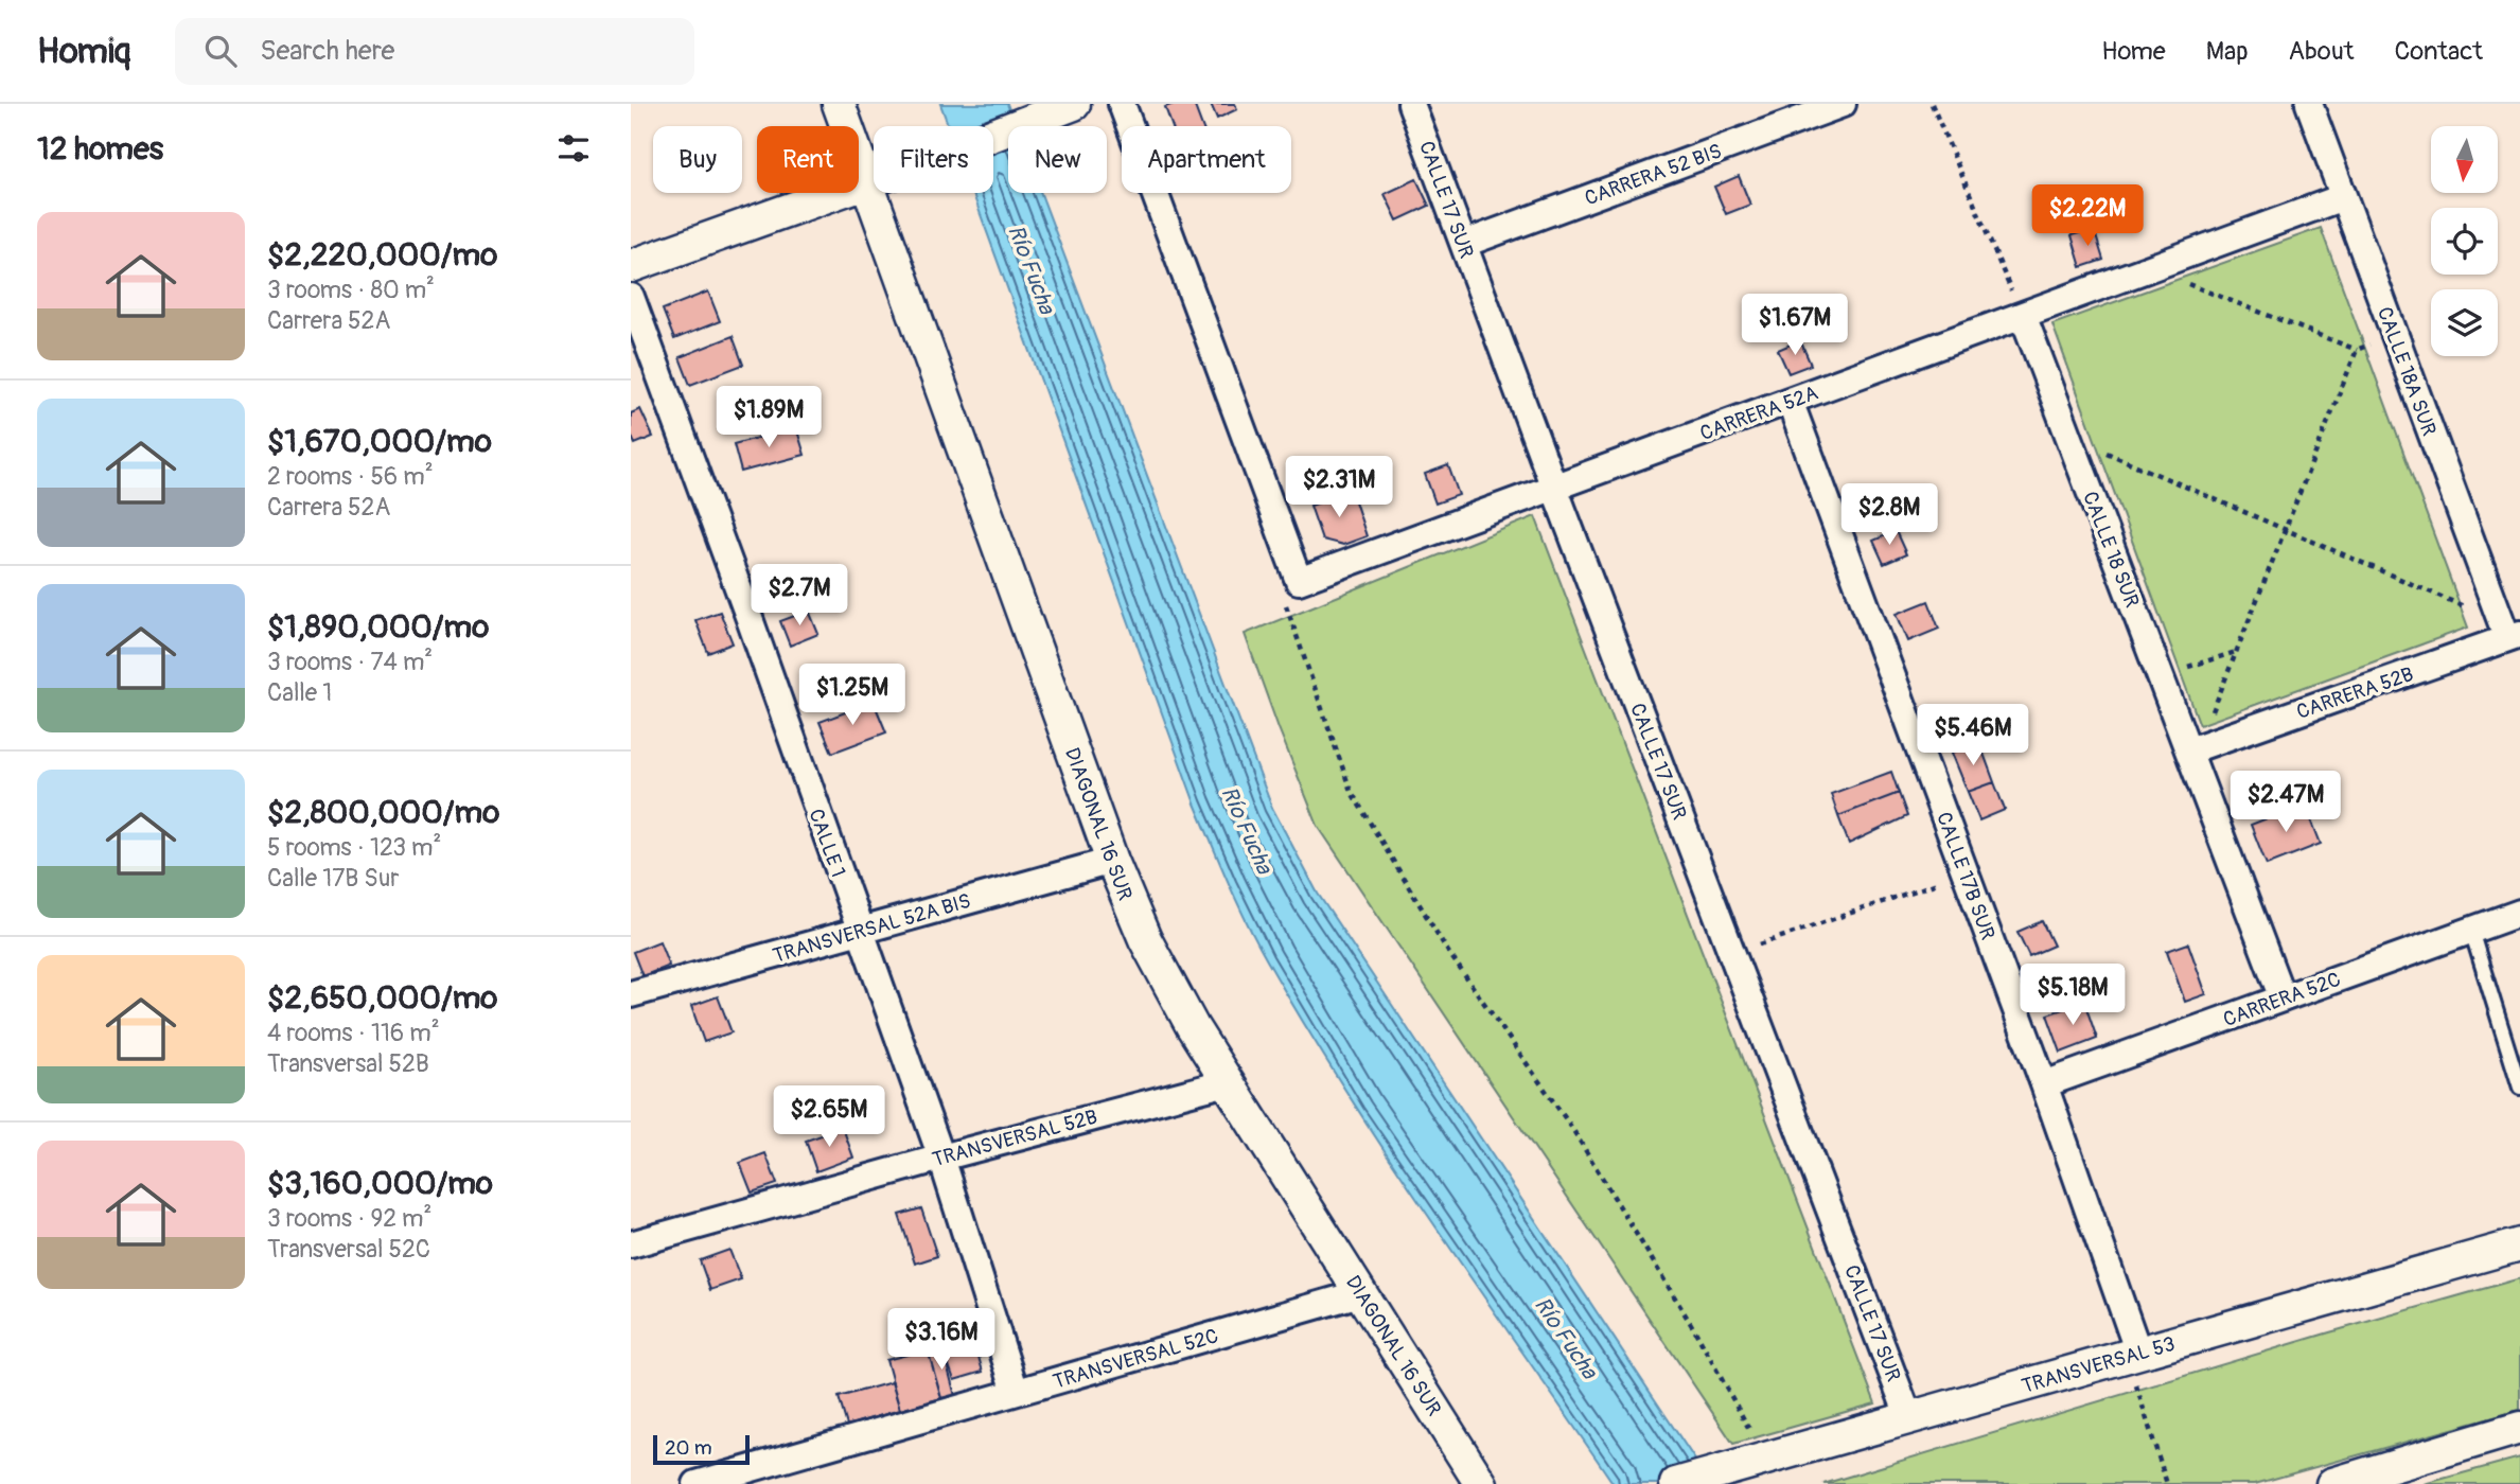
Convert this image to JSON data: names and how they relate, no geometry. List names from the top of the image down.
{
  "streets": {
    "street": [
      "CARRERA 52 BIS",
      "CALLE 17 SUR",
      "CALLE 18A SUR",
      "CARRERA 52A",
      "CALLE 18 SUR",
      "CARRERA 52B",
      "DIAGONAL 16 SUR",
      "CALLE 1",
      "CALLE 17B SUR",
      "TRANSVERSAL 52A BIS",
      "CARRERA 52C",
      "TRANSVERSAL 52B",
      "TRANSVERSAL 52C",
      "TRANSVERSAL 53"
    ]
  },
  "crossings": [
    ["CARRERA 52 BIS", "CALLE 17 SUR"],
    ["CALLE 17 SUR", "CARRERA 52A"],
    ["CALLE 17 SUR", "TRANSVERSAL 53"],
    ["CALLE 18A SUR", "CARRERA 52A"],
    ["CALLE 18A SUR", "CARRERA 52B"],
    ["CARRERA 52A", "CALLE 18 SUR"],
    ["CARRERA 52A", "CALLE 17B SUR"],
    ["CALLE 18 SUR", "CARRERA 52B"],
    ["CALLE 18 SUR", "CARRERA 52C"],
    ["DIAGONAL 16 SUR", "TRANSVERSAL 52A BIS"],
    ["DIAGONAL 16 SUR", "TRANSVERSAL 52B"],
    ["DIAGONAL 16 SUR", "TRANSVERSAL 52C"],
    ["CALLE 1", "TRANSVERSAL 52A BIS"],
    ["CALLE 1", "TRANSVERSAL 52B"],
    ["CALLE 1", "TRANSVERSAL 52C"],
    ["CALLE 17B SUR", "CARRERA 52C"],
    ["CALLE 17B SUR", "TRANSVERSAL 53"]
  ],
  "water": ["Río Fucha"],
  "scale_bar": "20 m",
  "north": "bottom",
  "page": {
    "header": "Homiq",
    "search": "Search here",
    "nav": [
      "Home",
      "Map",
      "About",
      "Contact"
    ],
    "heading": "12 homes",
    "chip": [
      "Buy",
      "Rent",
      "Filters",
      "New",
      "Apartment"
    ],
    "price": [
      "$2.22M",
      "$1.67M",
      "$1.89M",
      "$2.31M",
      "$2.8M",
      "$2.7M",
      "$1.25M",
      "$5.46M",
      "$2.47M",
      "$5.18M",
      "$2.65M",
      "$3.16M"
    ],
    "list": [
      {
        "name": "$2,220,000/mo",
        "note": "3 rooms · 80 m² · Carrera 52A"
      },
      {
        "name": "$1,670,000/mo",
        "note": "2 rooms · 56 m² · Carrera 52A"
      },
      {
        "name": "$1,890,000/mo",
        "note": "3 rooms · 74 m² · Calle 1"
      },
      {
        "name": "$2,800,000/mo",
        "note": "5 rooms · 123 m² · Calle 17B Sur"
      },
      {
        "name": "$2,650,000/mo",
        "note": "4 rooms · 116 m² · Transversal 52B"
      },
      {
        "name": "$3,160,000/mo",
        "note": "3 rooms · 92 m² · Transversal 52C"
      }
    ],
    "scale": "20 m"
  }
}
